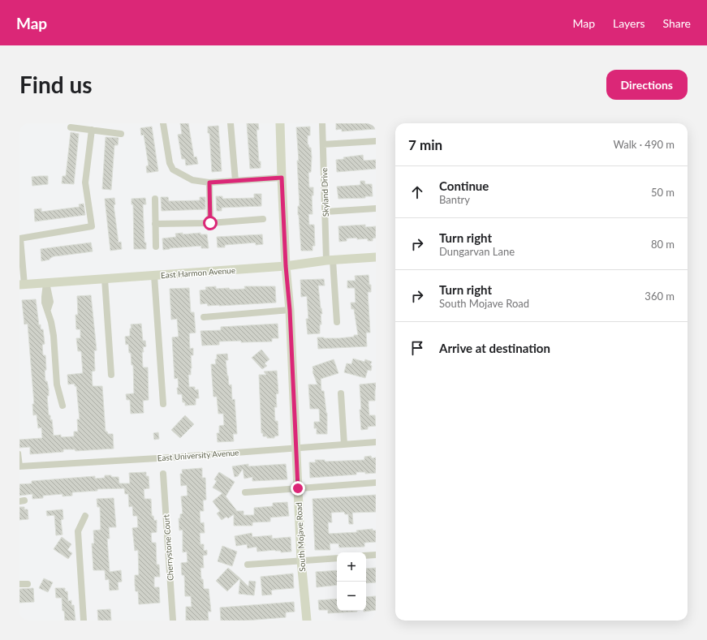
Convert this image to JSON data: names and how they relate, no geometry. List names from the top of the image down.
{
  "streets": {
    "street": [
      "Skyland Drive",
      "East Harmon Avenue",
      "East University Avenue",
      "South Mojave Road",
      "Cherrystone Court"
    ]
  },
  "crossings": [
    ["Skyland Drive", "East Harmon Avenue"],
    ["East Harmon Avenue", "South Mojave Road"],
    ["East University Avenue", "South Mojave Road"]
  ],
  "page": {
    "header": "Map",
    "nav": ["Map", "Layers", "Share"],
    "buttons": "Directions",
    "title": "Find us",
    "heading": ["7 min", "Walk · 490 m"],
    "list": [
      ["Continue", "Bantry", "50 m"],
      ["Turn right", "Dungarvan Lane", "80 m"],
      ["Turn right", "South Mojave Road", "360 m"],
      "Arrive at destination"
    ],
    "map_buttons": ["+", "−"]
  }
}
